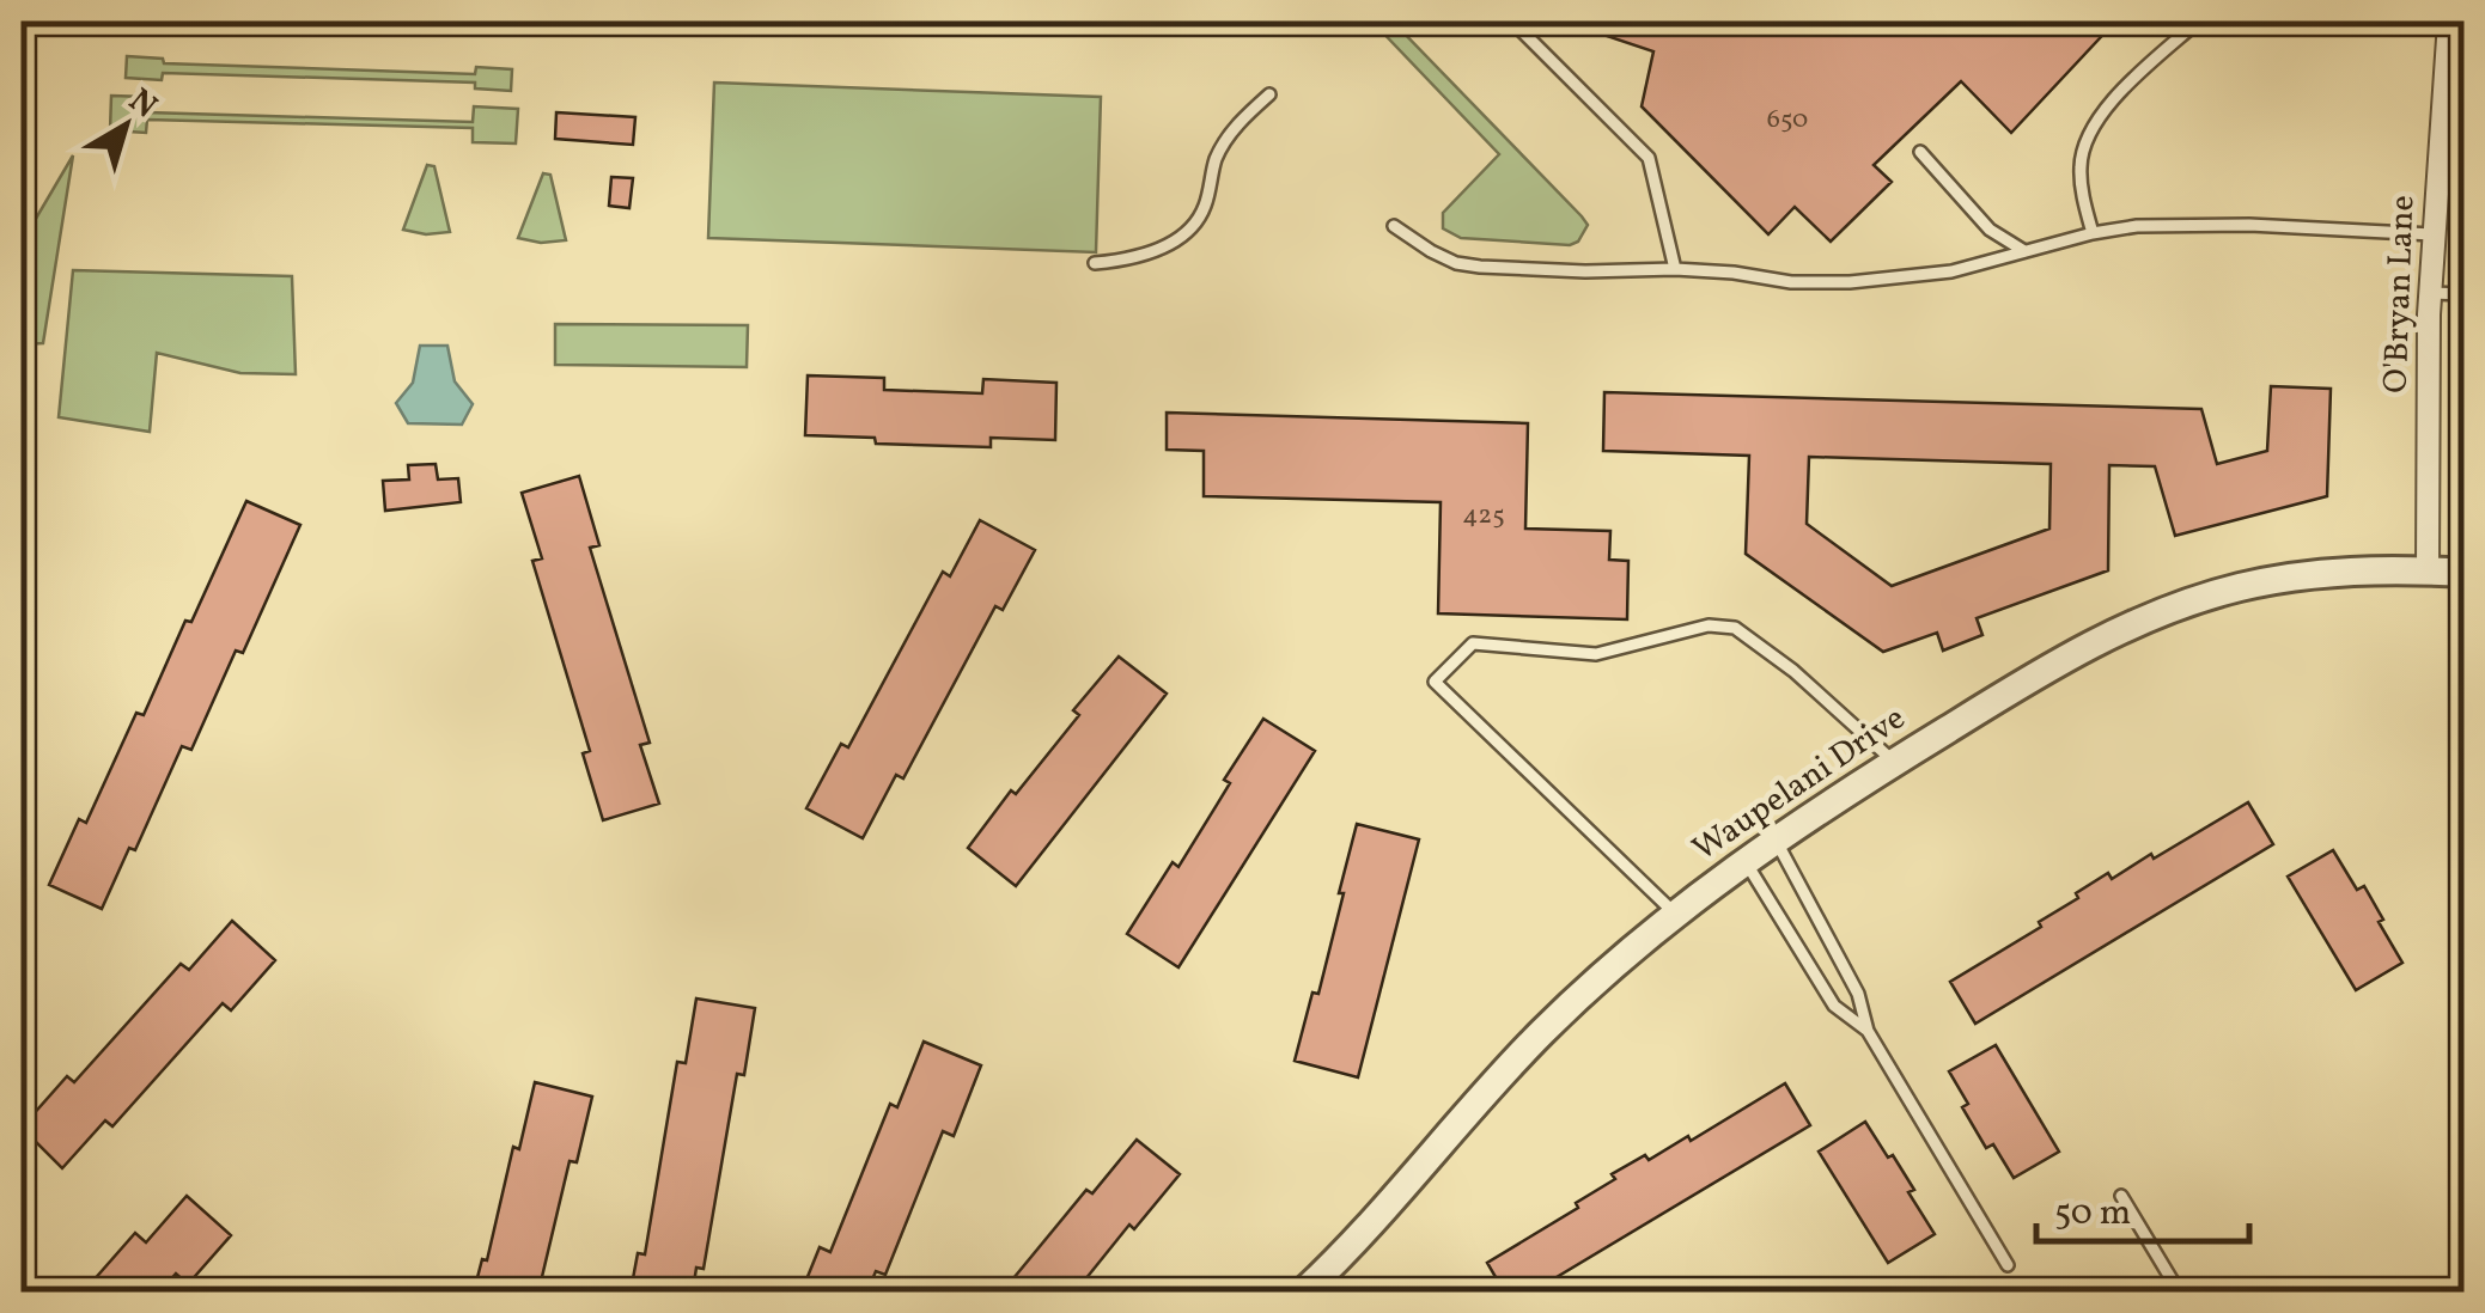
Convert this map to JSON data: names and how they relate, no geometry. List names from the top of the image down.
{
  "streets": {
    "street": ["O'Bryan Lane", "Waupelani Drive"]
  },
  "crossings": [
    ["O'Bryan Lane", "Waupelani Drive"]
  ],
  "house_numbers": ["650", "425"],
  "scale_bar": "50 m",
  "north": "top right"
}
